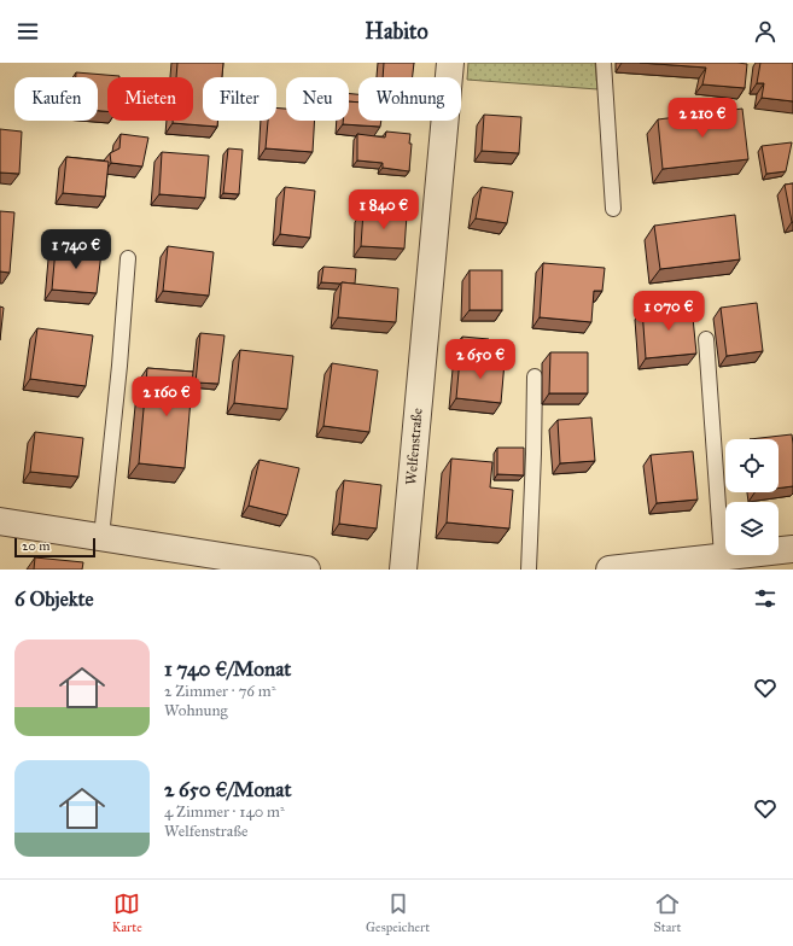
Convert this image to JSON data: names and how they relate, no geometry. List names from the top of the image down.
{
  "streets": {
    "street": ["Welfenstraße"]
  },
  "scale_bar": "20 m",
  "page": {
    "header": "Habito",
    "chip": [
      "Kaufen",
      "Mieten",
      "Filter",
      "Neu",
      "Wohnung"
    ],
    "price": [
      "2 210 €",
      "1 840 €",
      "1 740 €",
      "1 070 €",
      "2 650 €",
      "2 160 €"
    ],
    "scale": "20 m",
    "heading": "6 Objekte",
    "list": [
      {
        "name": "1 740 €/Monat",
        "note": "2 Zimmer · 76 m² · Wohnung"
      },
      {
        "name": "2 650 €/Monat",
        "note": "4 Zimmer · 140 m² · Welfenstraße"
      }
    ],
    "tabs": ["Karte", "Gespeichert", "Start"]
  }
}
